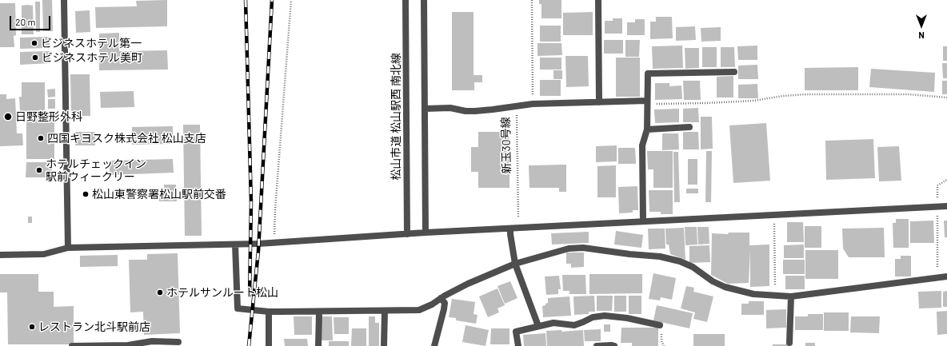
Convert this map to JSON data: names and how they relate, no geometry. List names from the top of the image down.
{
  "streets": {
    "street": ["松山市道 松山駅西 南北線", "新玉30号線"]
  },
  "places": [
    "ビジネスホテル第一",
    "ビジネスホテル美町",
    "日野整形外科",
    "四国キヨスク株式会社 松山支店",
    "ホテルチェックイン 駅前ウィークリー",
    "松山東警察署松山駅前交番",
    "ホテルサンルート松山",
    "レストラン北斗駅前店"
  ],
  "scale_bar": "20 m",
  "north": "bottom"
}
